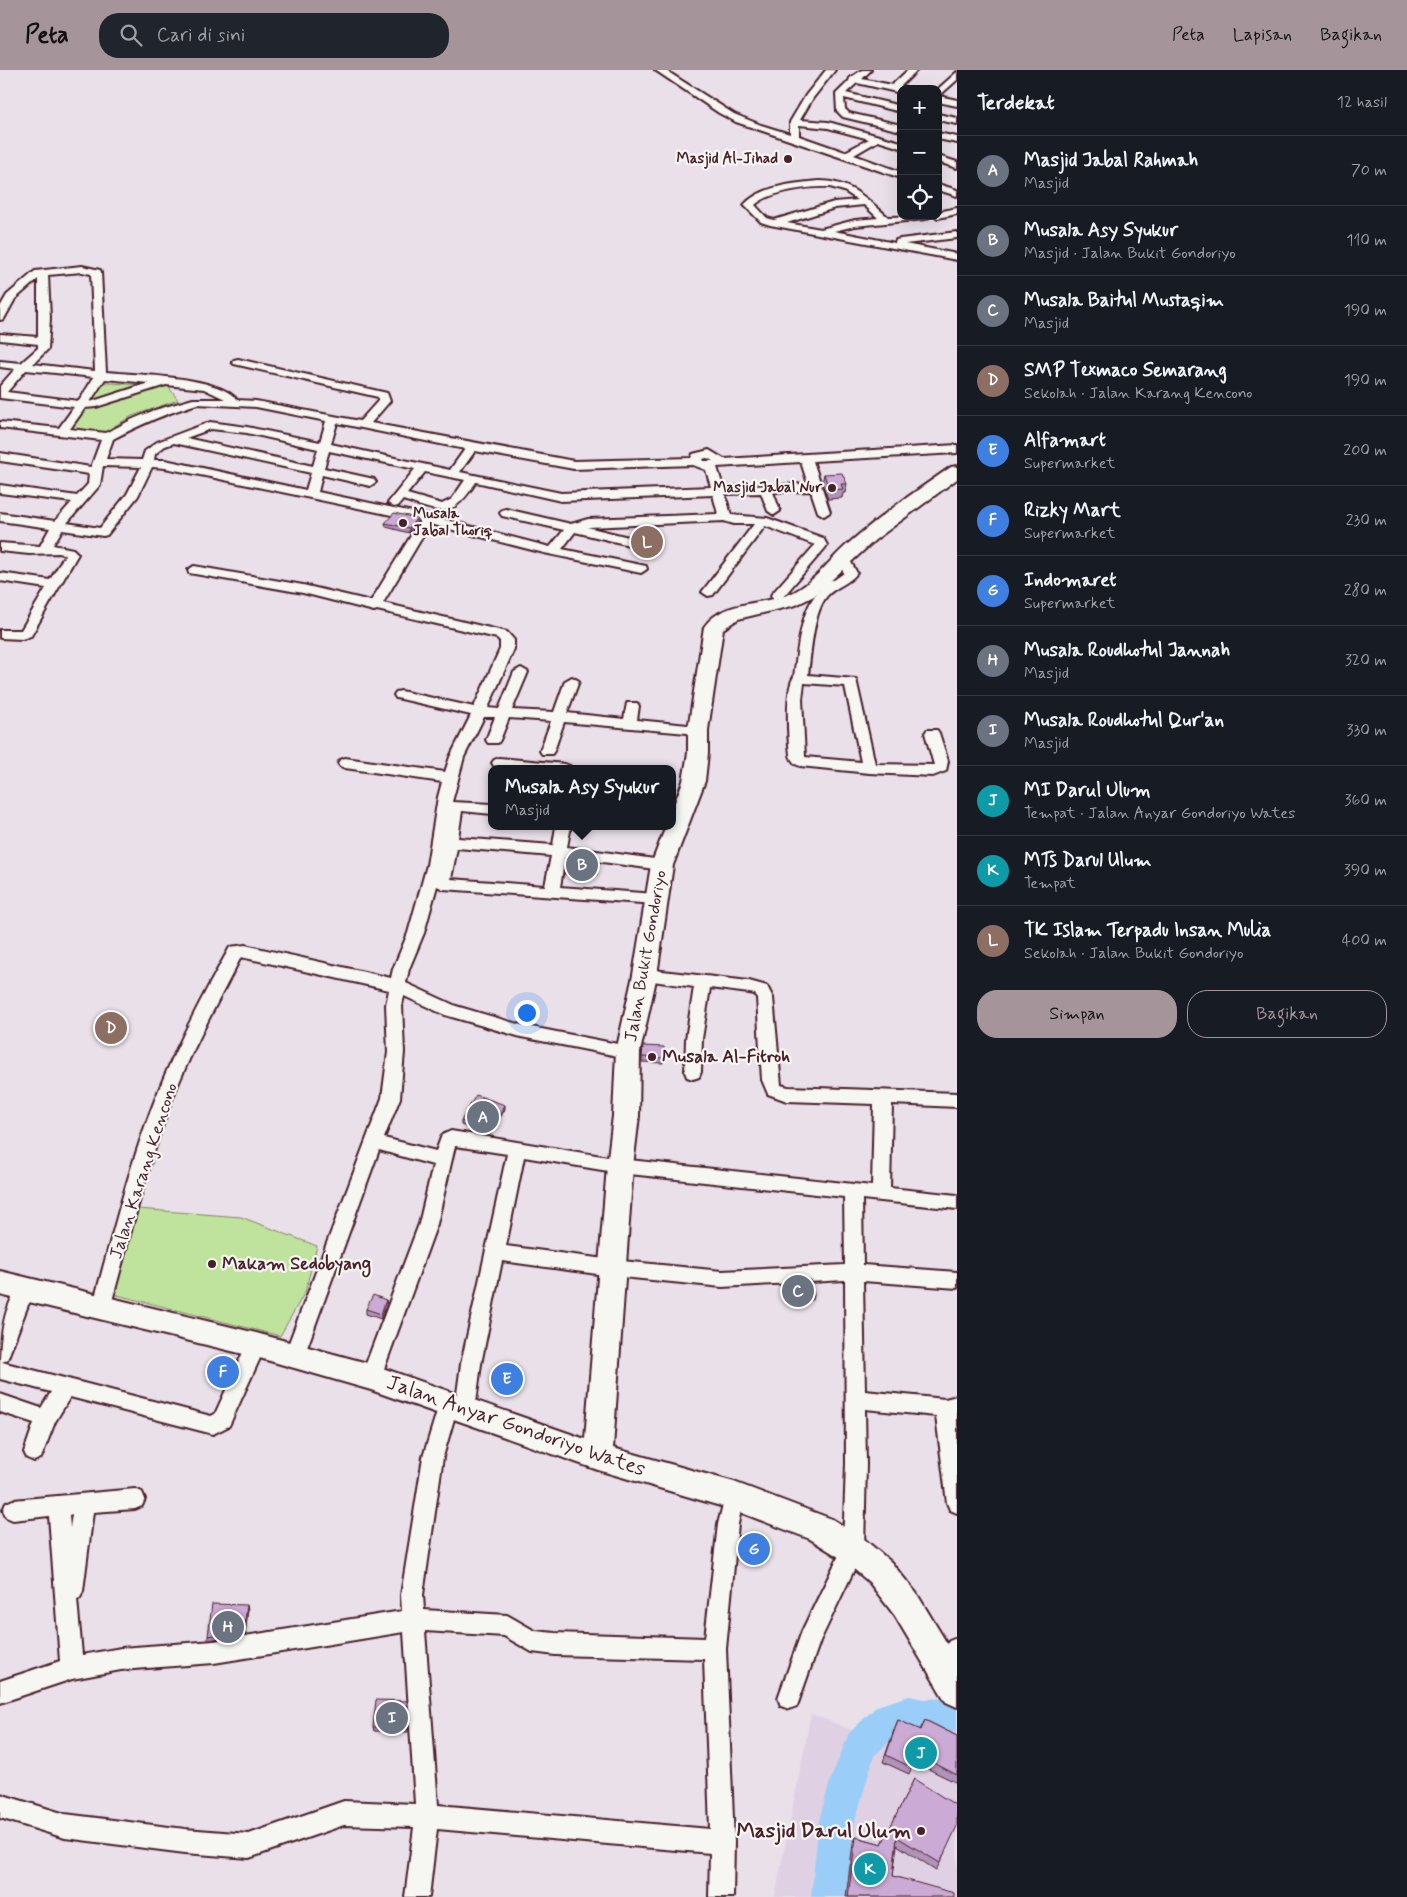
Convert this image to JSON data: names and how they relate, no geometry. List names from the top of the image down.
{
  "streets": {
    "street": ["Jalan Bukit Gondoriyo", "Jalan Karang Kencono", "Jalan Anyar Gondoriyo Wates"]
  },
  "crossings": [
    ["Jalan Bukit Gondoriyo", "Jalan Anyar Gondoriyo Wates"],
    ["Jalan Karang Kencono", "Jalan Anyar Gondoriyo Wates"]
  ],
  "places": [
    "Masjid Al-Jihad",
    "Masjid Jabal Nur",
    "Musala Jabal Thoriq",
    "Musala Al-Fitroh",
    "Makam Sedobyang",
    "Masjid Darul Ulum"
  ],
  "page": {
    "header": "Peta",
    "search": "Cari di sini",
    "nav": ["Peta", "Lapisan", "Bagikan"],
    "heading": ["Terdekat", "12 hasil"],
    "map_buttons": ["+", "−"],
    "list": [
      {
        "mark": "A",
        "name": "Masjid Jabal Rahmah",
        "note": "Masjid",
        "value": "70 m"
      },
      {
        "mark": "B",
        "name": "Musala Asy Syukur",
        "note": "Masjid · Jalan Bukit Gondoriyo",
        "value": "110 m"
      },
      {
        "mark": "C",
        "name": "Musala Baitul Mustaqim",
        "note": "Masjid",
        "value": "190 m"
      },
      {
        "mark": "D",
        "name": "SMP Texmaco Semarang",
        "note": "Sekolah · Jalan Karang Kencono",
        "value": "190 m"
      },
      {
        "mark": "E",
        "name": "Alfamart",
        "note": "Supermarket",
        "value": "200 m"
      },
      {
        "mark": "F",
        "name": "Rizky Mart",
        "note": "Supermarket",
        "value": "230 m"
      },
      {
        "mark": "G",
        "name": "Indomaret",
        "note": "Supermarket",
        "value": "280 m"
      },
      {
        "mark": "H",
        "name": "Musala Roudhotul Jannah",
        "note": "Masjid",
        "value": "320 m"
      },
      {
        "mark": "I",
        "name": "Musala Roudhotul Qur'an",
        "note": "Masjid",
        "value": "330 m"
      },
      {
        "mark": "J",
        "name": "MI Darul Ulum",
        "note": "Tempat · Jalan Anyar Gondoriyo Wates",
        "value": "360 m"
      },
      {
        "mark": "K",
        "name": "MTs Darul Ulum",
        "note": "Tempat",
        "value": "390 m"
      },
      {
        "mark": "L",
        "name": "TK Islam Terpadu Insan Mulia",
        "note": "Sekolah · Jalan Bukit Gondoriyo",
        "value": "400 m"
      }
    ],
    "pins": [
      "L",
      "B",
      "D",
      "A",
      "C",
      "F",
      "E",
      "G",
      "H",
      "I",
      "J",
      "K"
    ],
    "popup": ["Musala Asy Syukur", "Masjid"],
    "buttons": ["Simpan", "Bagikan"]
  }
}
